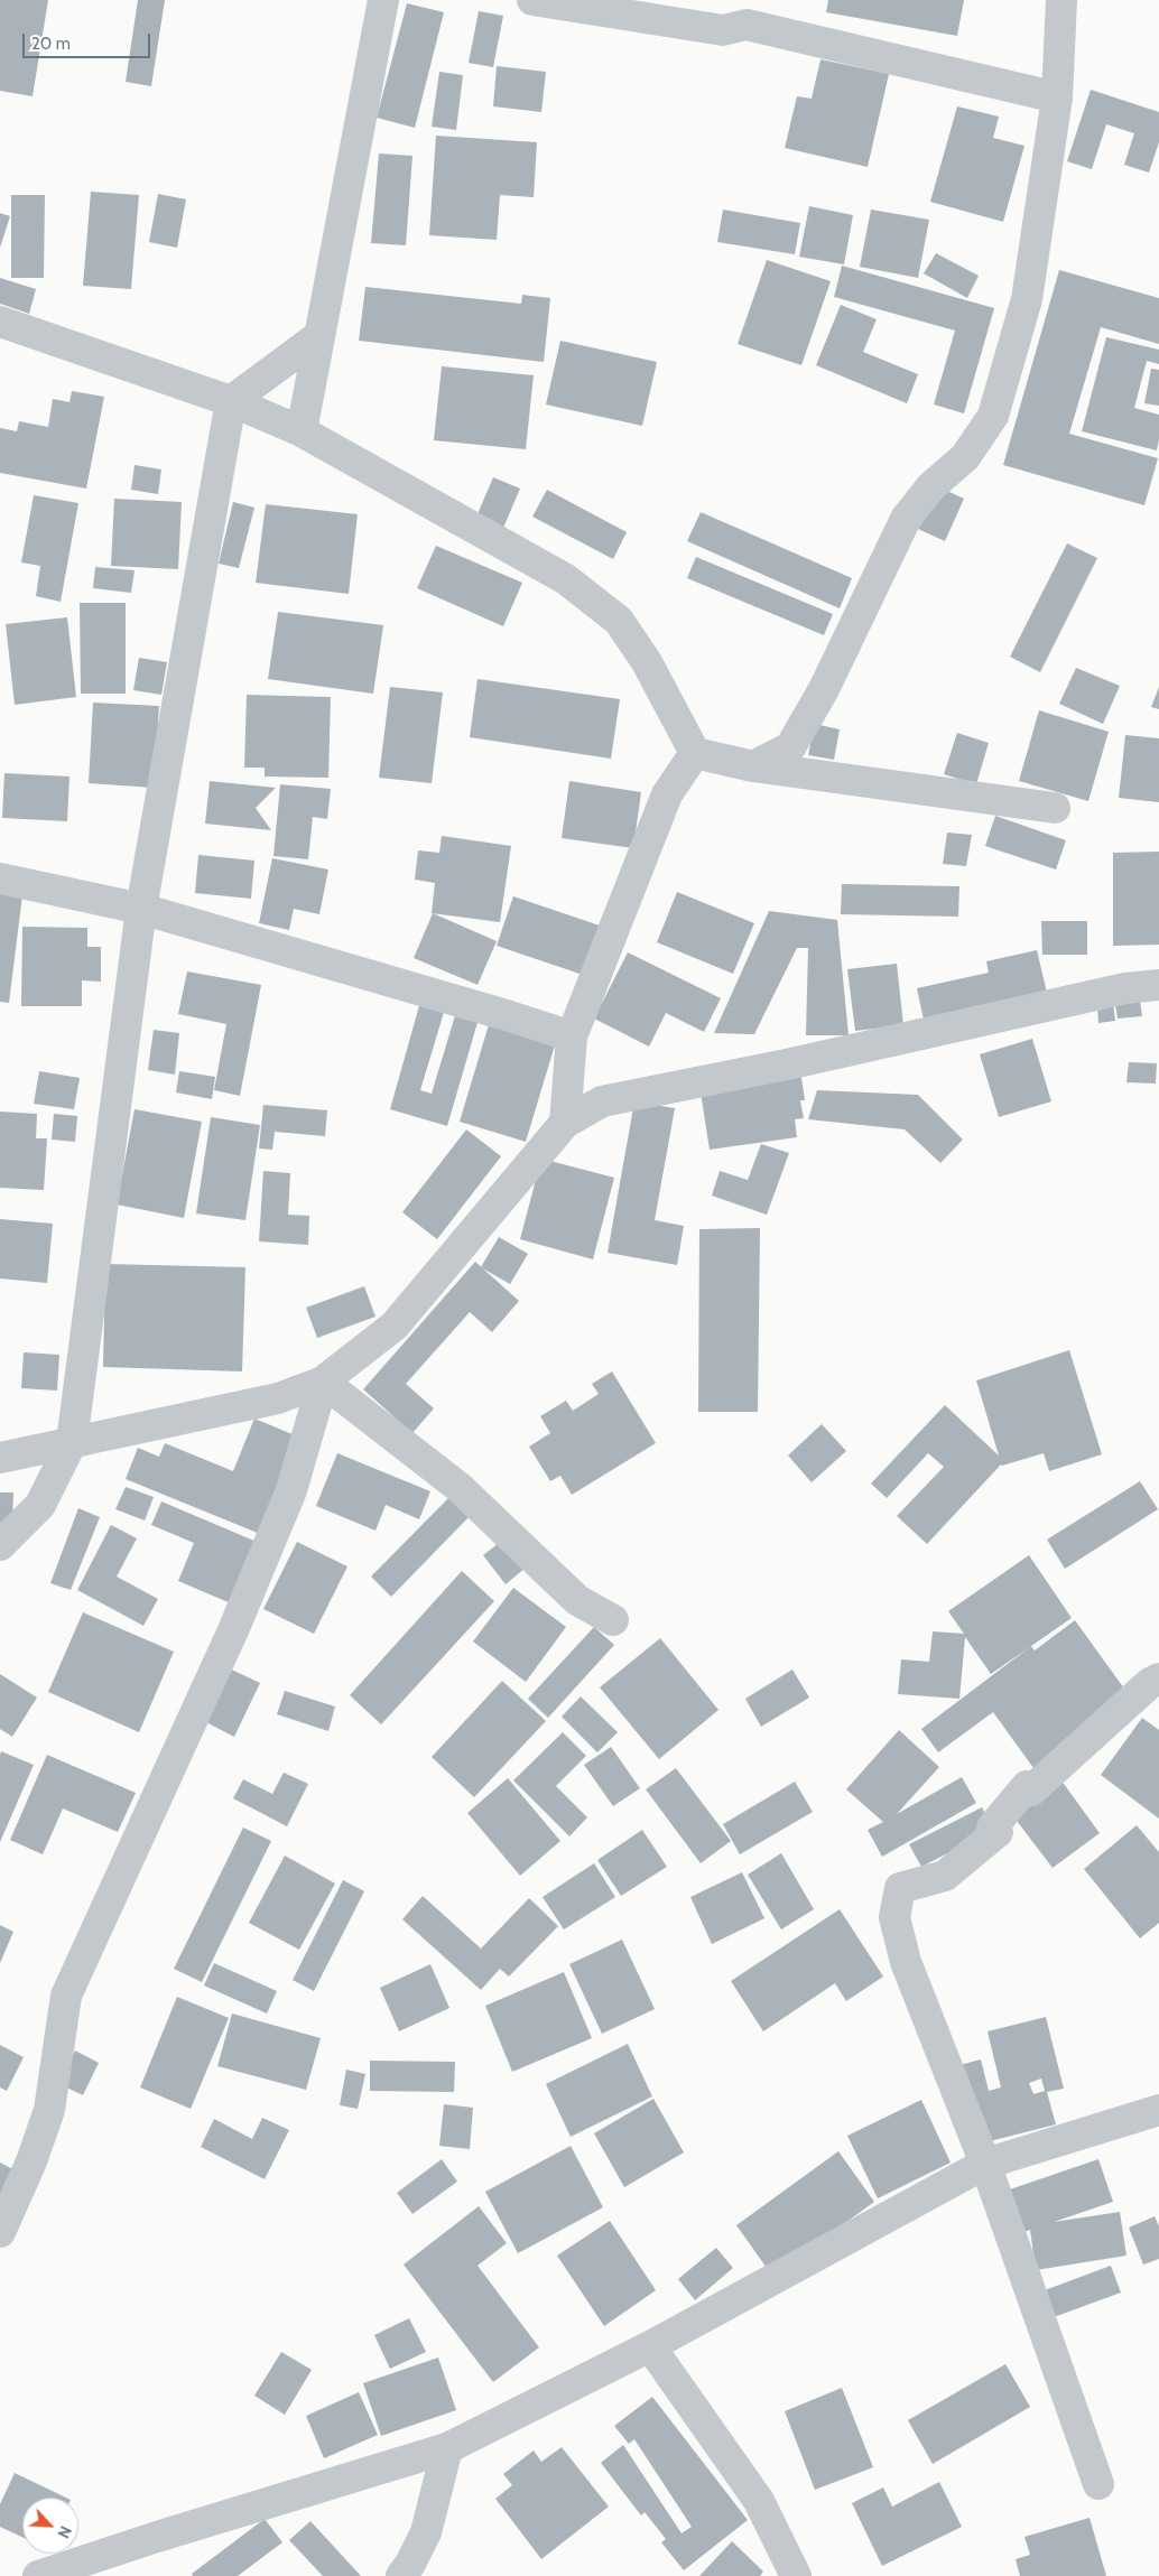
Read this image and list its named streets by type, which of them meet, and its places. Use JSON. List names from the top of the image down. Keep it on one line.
{"scale_bar":"20 m","north":"bottom right"}
